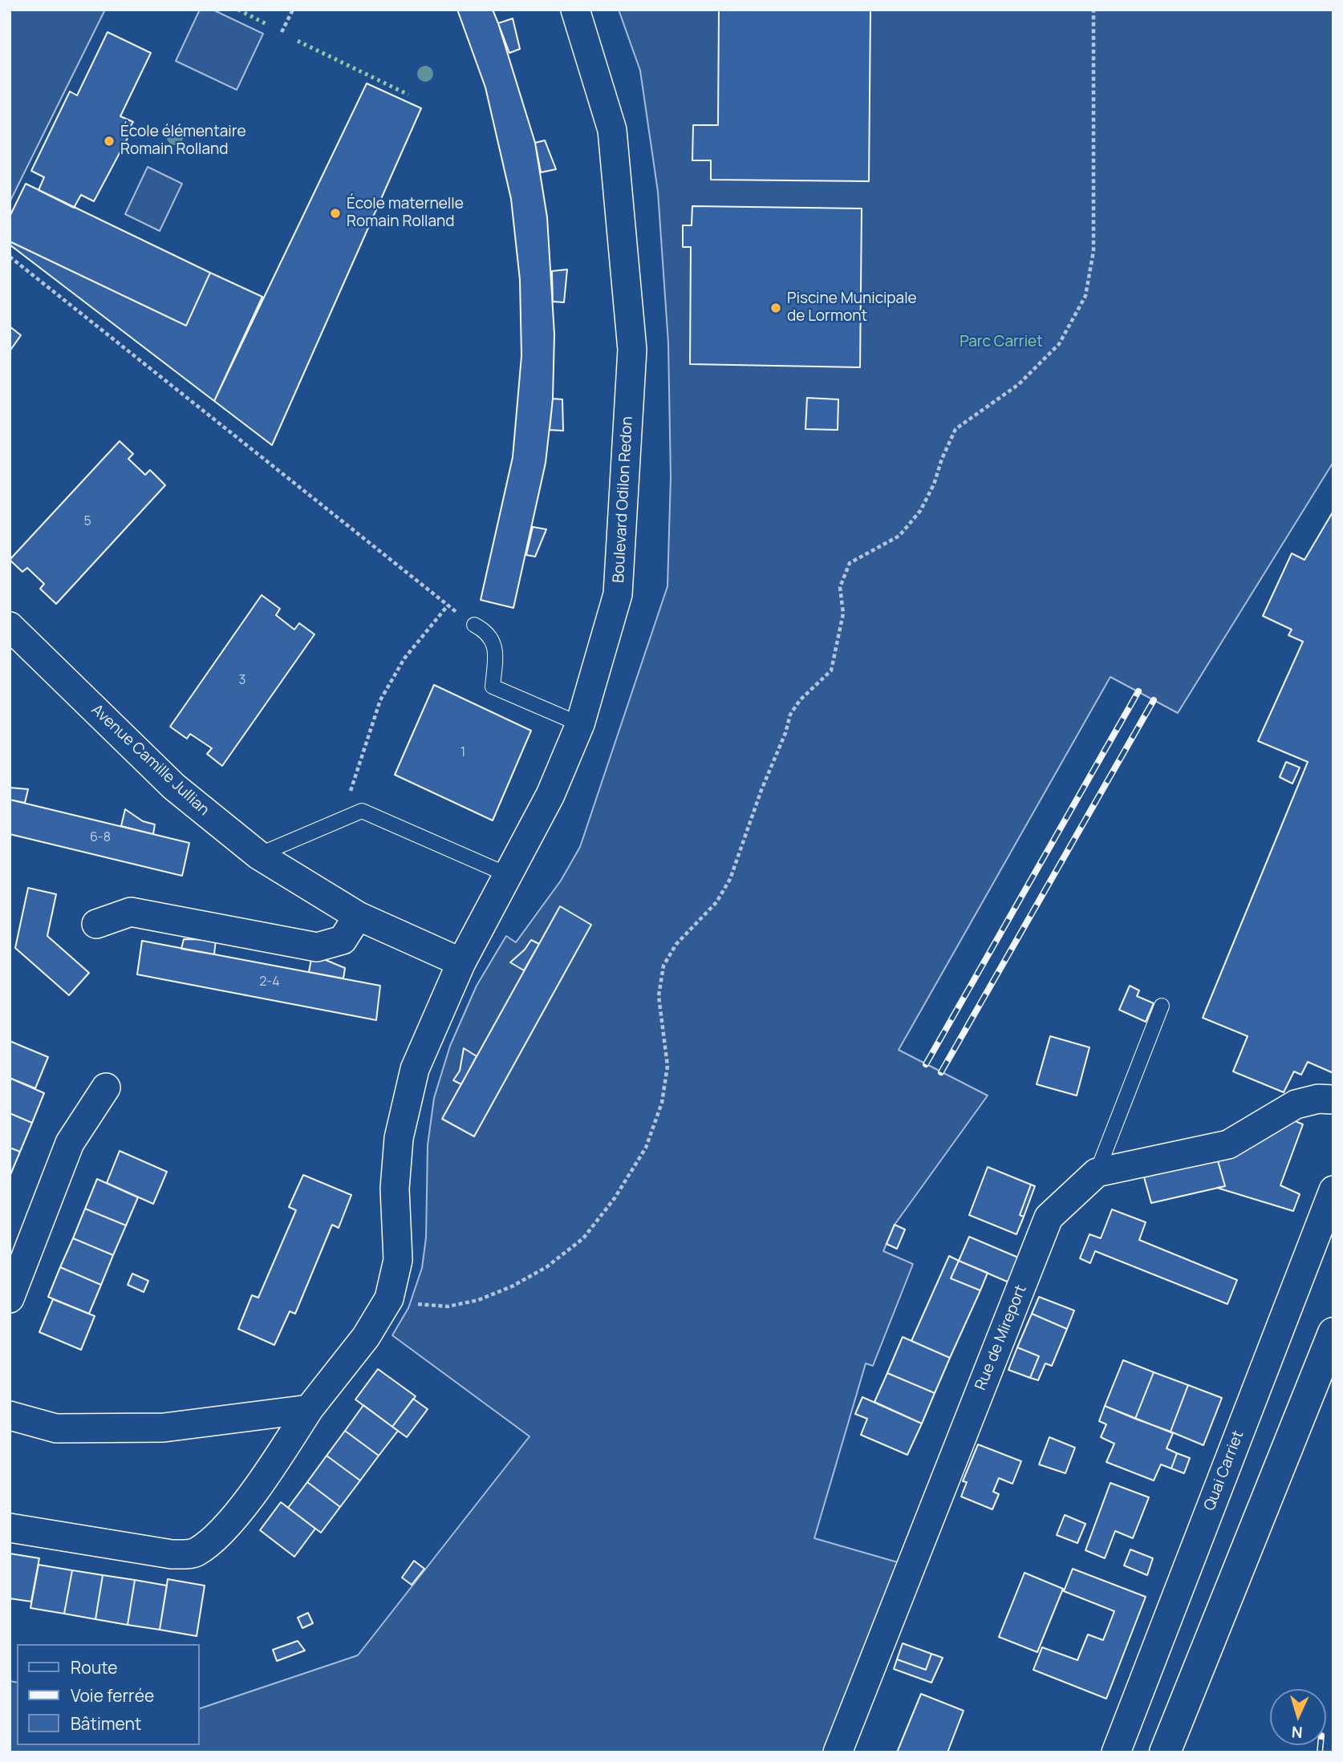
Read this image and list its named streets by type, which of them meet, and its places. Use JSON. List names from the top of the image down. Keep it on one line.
{"streets":{"street":["Boulevard Odilon Redon","Avenue Camille Jullian","Rue de Mireport","Quai Carriet"]},"crossings":[["Boulevard Odilon Redon","Avenue Camille Jullian"]],"parks":["Parc Carriet"],"places":["École élémentaire Romain Rolland","École maternelle Romain Rolland","Piscine Municipale de Lormont"],"house_numbers":["5","3","1","6-8","2-4"],"legend":["Route","Voie ferrée","Bâtiment"],"north":"bottom"}
